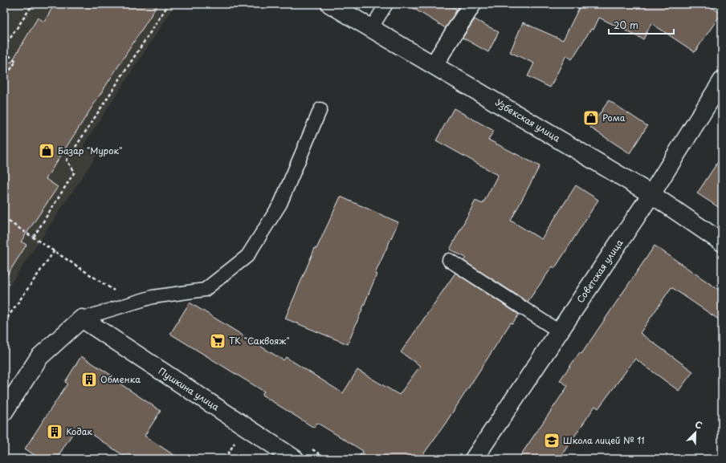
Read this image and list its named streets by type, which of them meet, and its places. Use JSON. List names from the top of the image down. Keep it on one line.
{"streets":{"street":["Узбекская улица","Советская улица","Пушкина улица"]},"crossings":[["Узбекская улица","Советская улица"]],"places":{"shop":["Рома","Базар \"Мурок\""],"supermarket":["ТК \"Саквояж\""],"building":["Обменка","Кодак"],"school or university":["Школа лицей № 11"]},"scale_bar":"20 m","north":"top right"}
